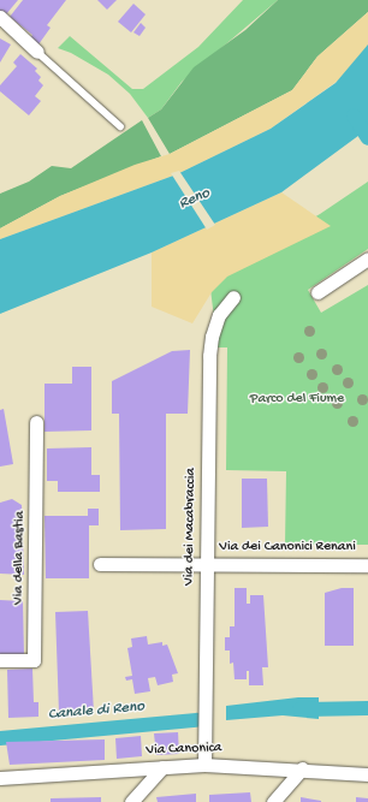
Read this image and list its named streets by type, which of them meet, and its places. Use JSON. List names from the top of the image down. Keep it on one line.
{"streets":{"street":["Via dei Macabraccia","Via dei Canonici Renani","Via della Bastia","Via Canonica"]},"crossings":[["Via dei Macabraccia","Via dei Canonici Renani"],["Via dei Macabraccia","Via Canonica"]],"water":["Reno","Canale di Reno"],"parks":["Parco del Fiume"]}
